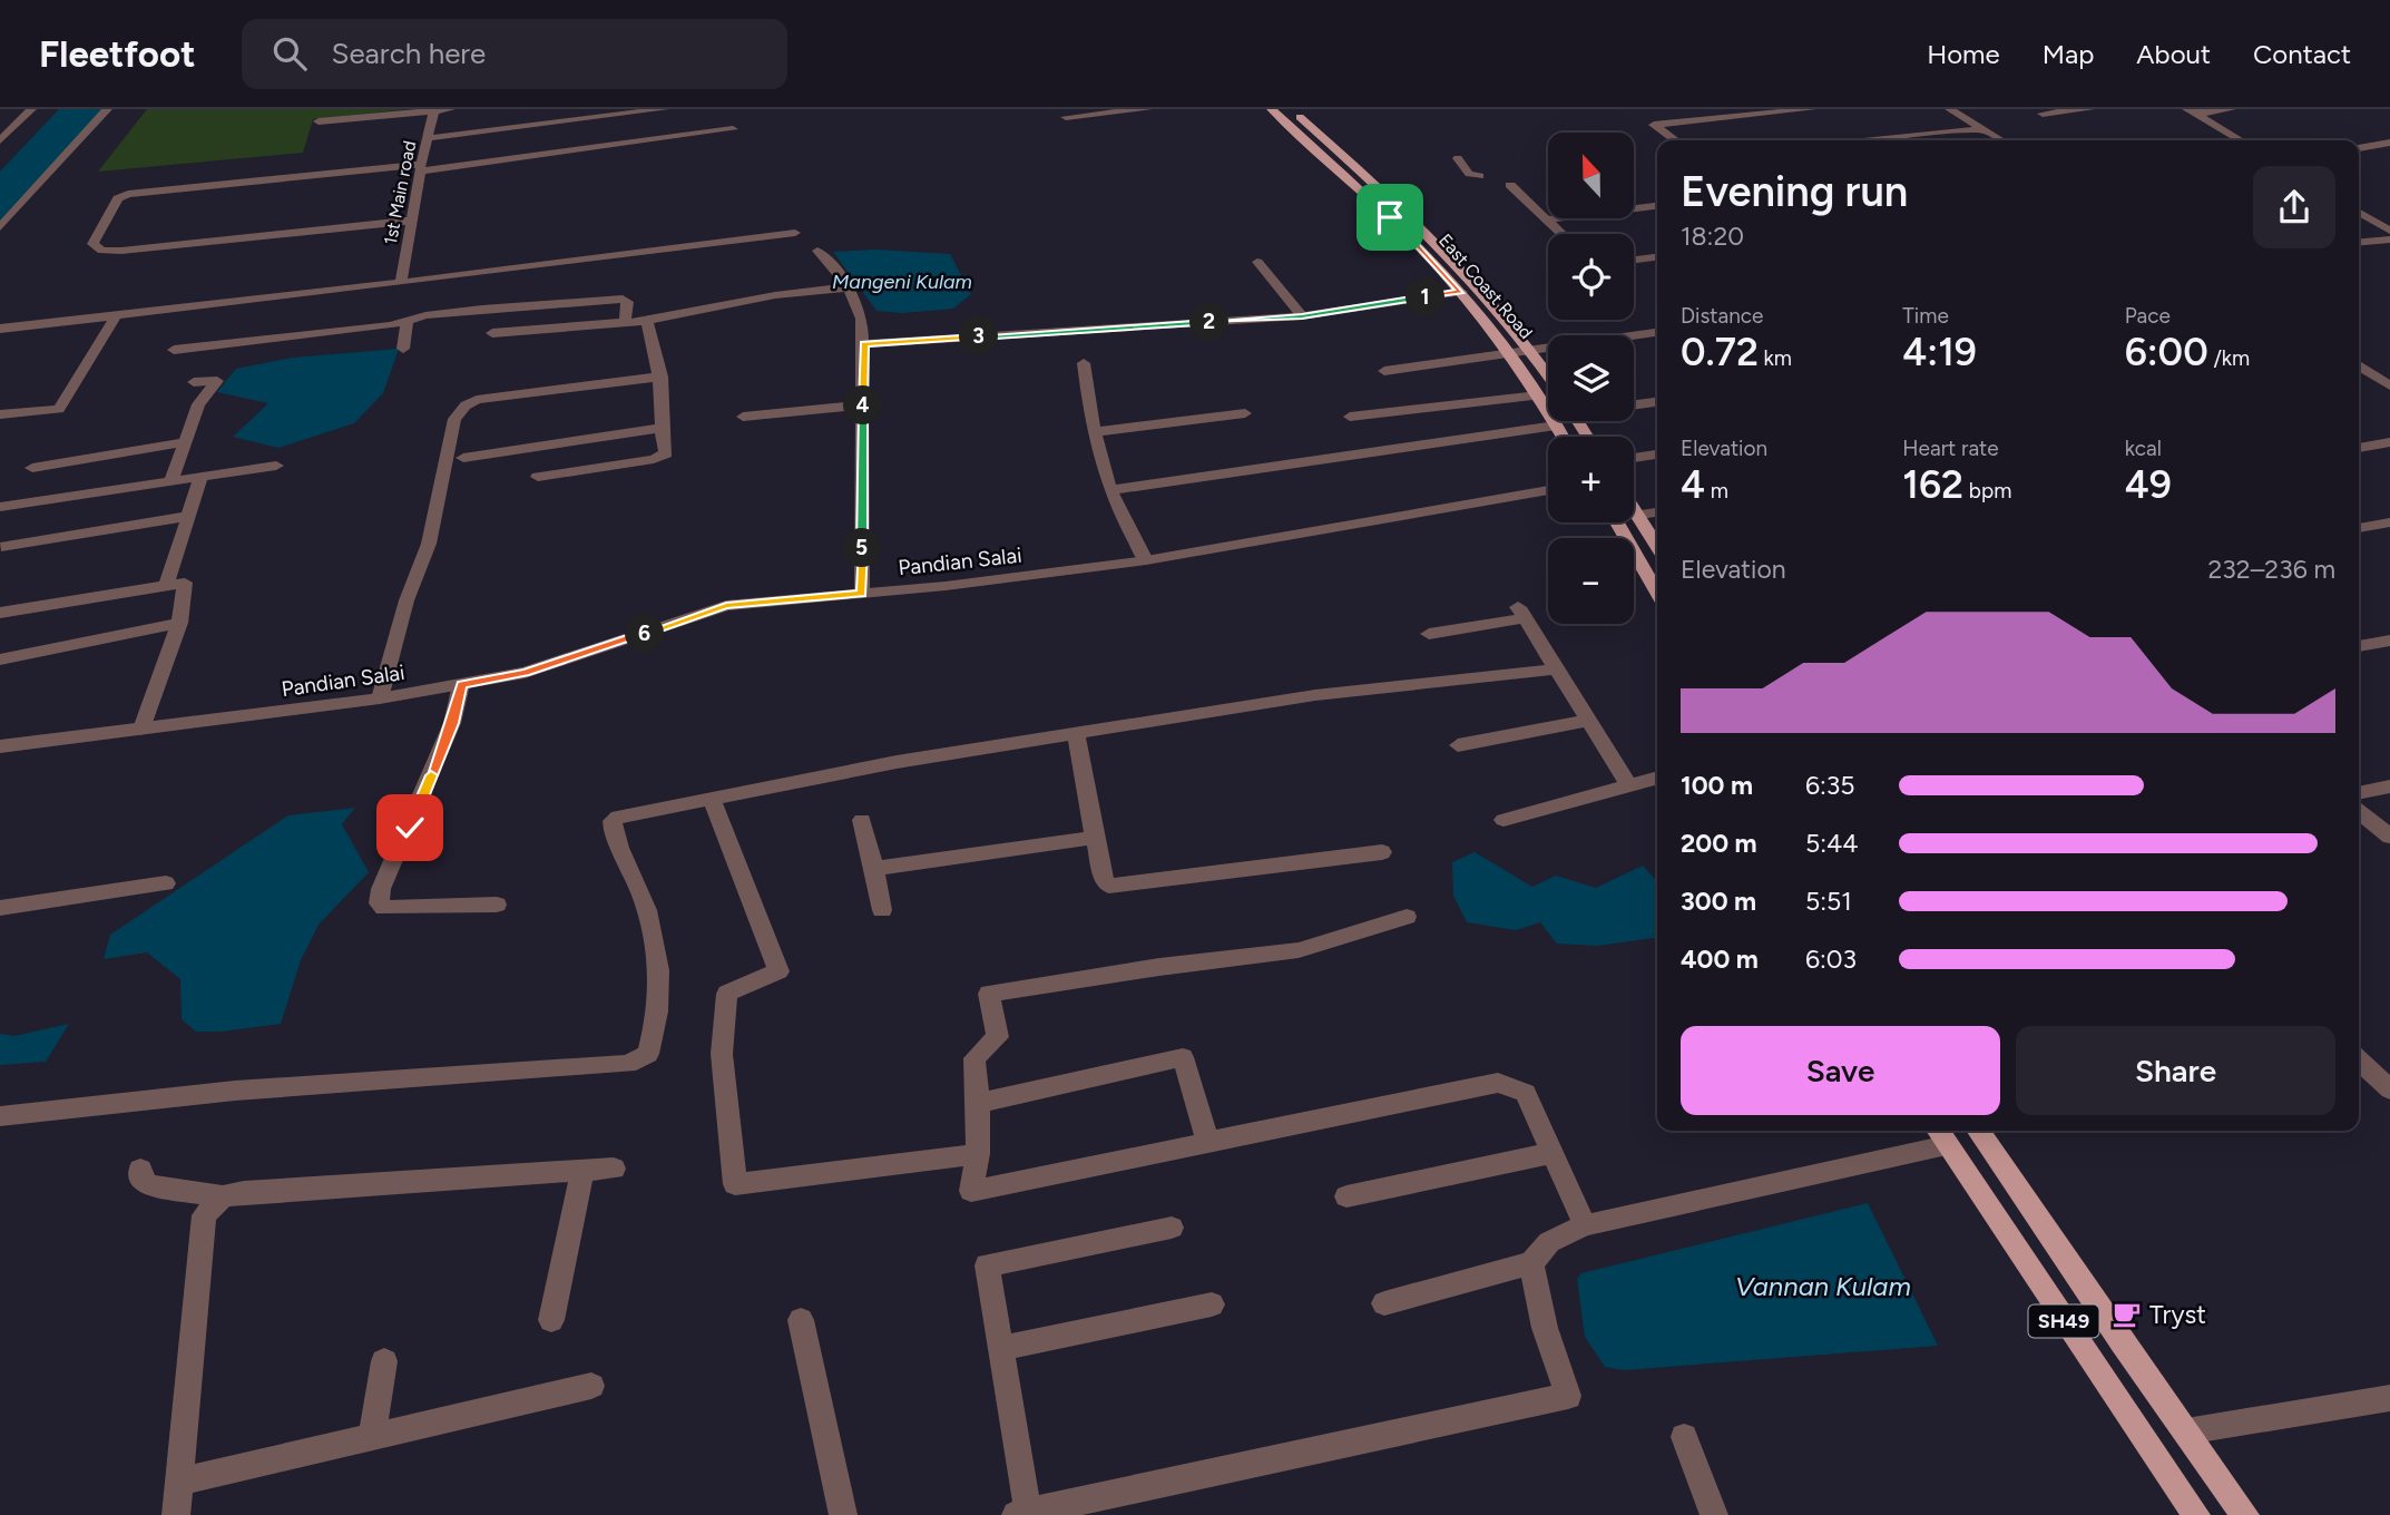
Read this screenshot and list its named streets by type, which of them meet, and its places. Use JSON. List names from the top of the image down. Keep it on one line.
{"streets":{"main road":["East Coast Road","SH49"],"street":["1st Main road","Pandian Salai"]},"water":["Mangeni Kulam","Vannan Kulam"],"places":{"cafe":["Tryst"]},"north":"top","page":{"header":"Fleetfoot","search":"Search here","nav":["Home","Map","About","Contact"],"map_buttons":["+","−"],"heading":["Evening run","18:20"],"stats":[["Distance","0.72 km"],["Time","4:19"],["Pace","6:00 /km"],["Elevation","4 m"],["Heart rate","162 bpm"],["kcal","49"]],"pins":["1","2","3","4","5","6"],"chart":["Elevation","232–236 m"],"list":[{"name":"100 m","note":"6:35"},{"name":"200 m","note":"5:44"},{"name":"300 m","note":"5:51"},{"name":"400 m","note":"6:03"}],"buttons":["Save","Share"]}}
